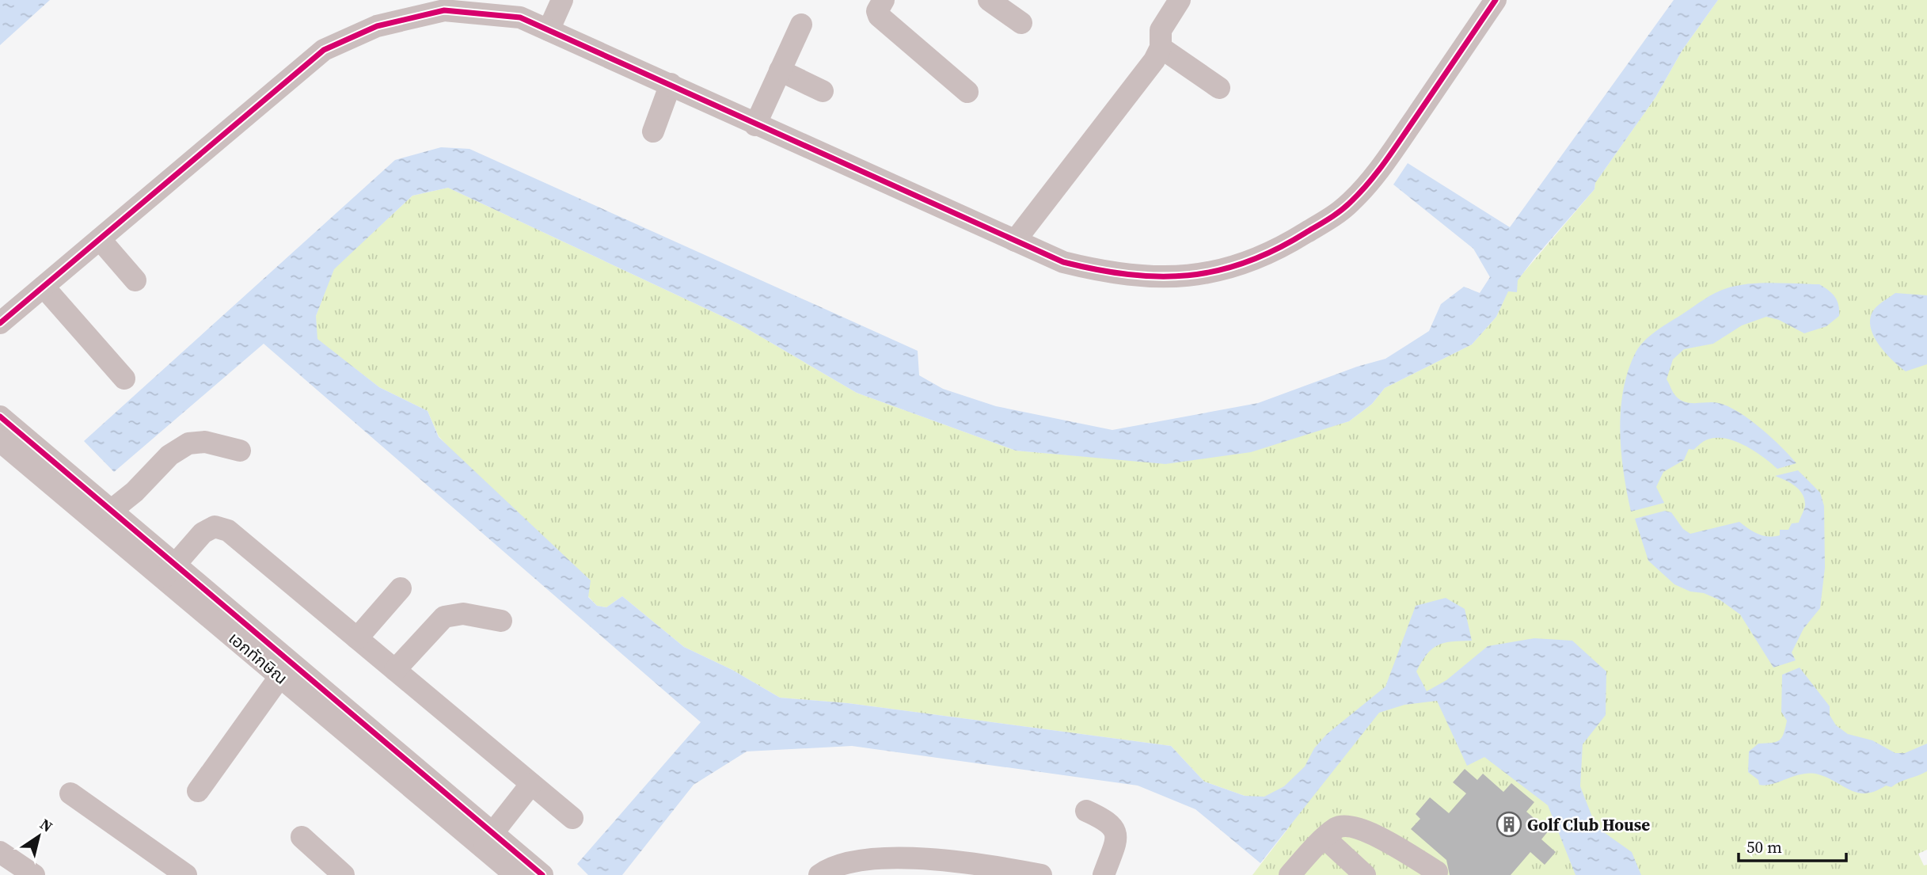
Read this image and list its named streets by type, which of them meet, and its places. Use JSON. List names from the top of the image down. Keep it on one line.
{"streets":{"street":["เอกทักษิณ"]},"places":{"building":["Golf Club House"]},"scale_bar":"50 m","north":"top right"}
